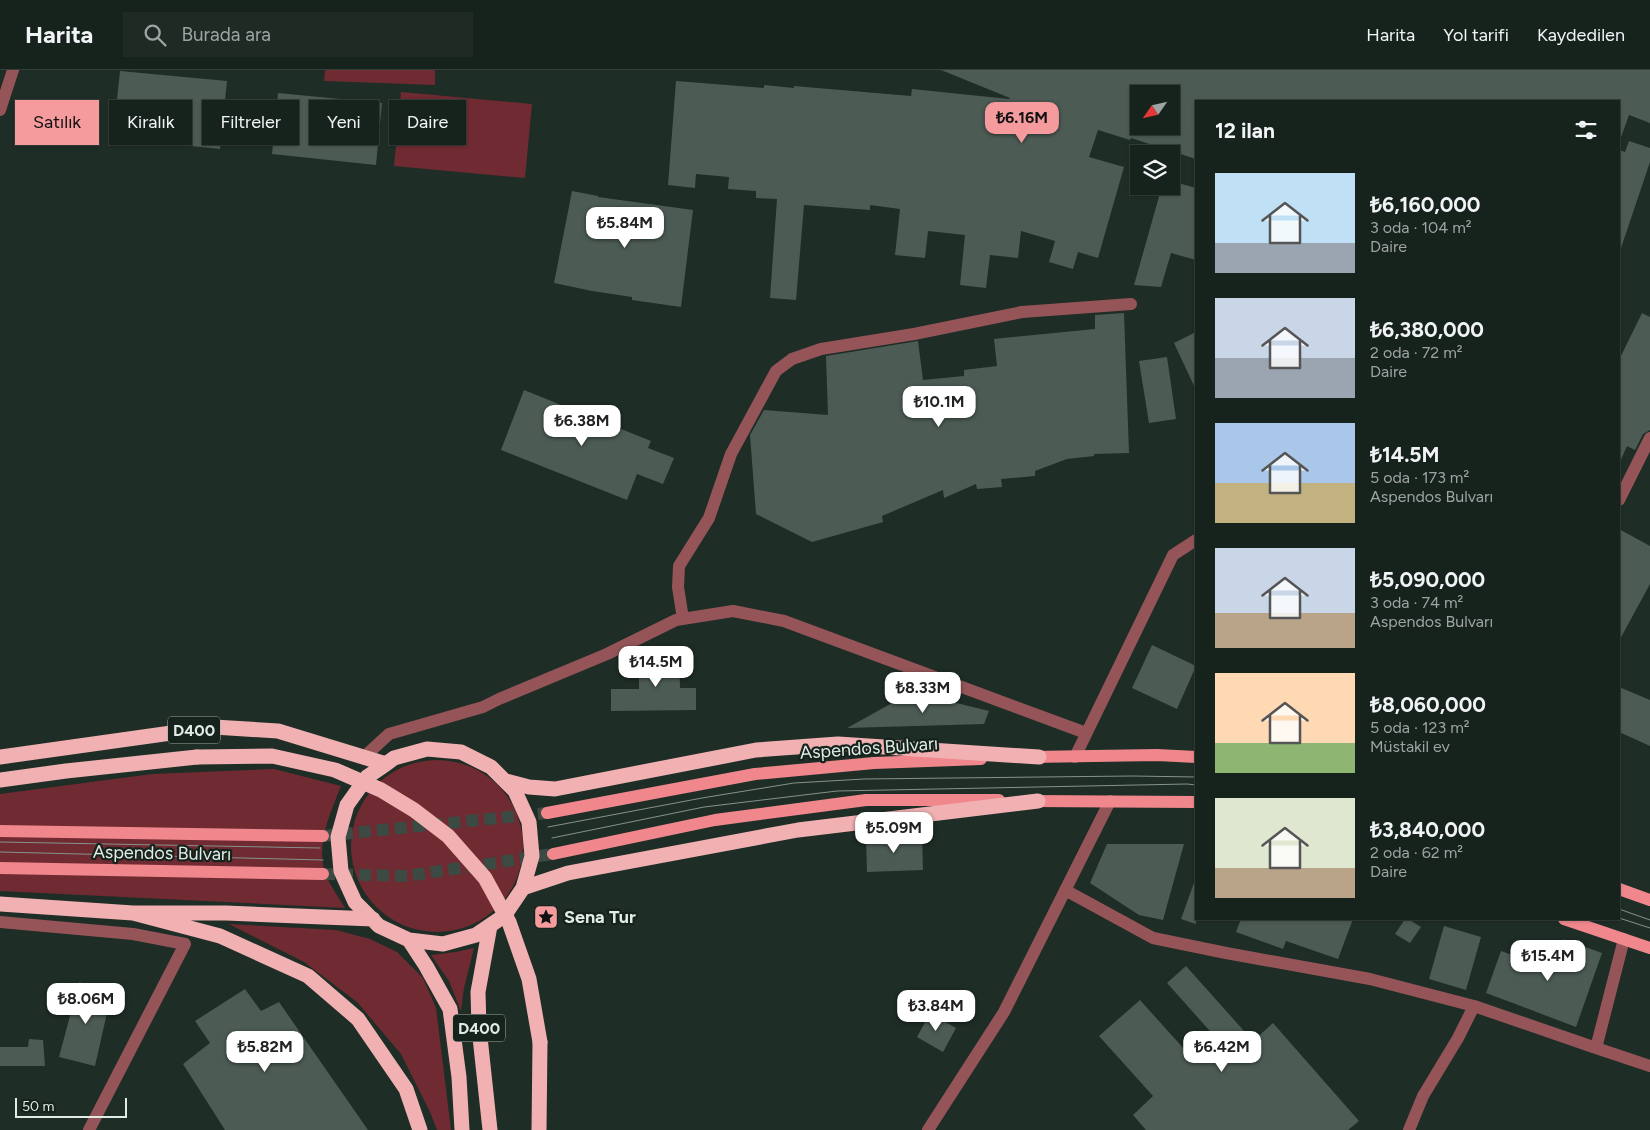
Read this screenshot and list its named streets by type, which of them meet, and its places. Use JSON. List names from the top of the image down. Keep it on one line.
{"streets":{"highway":["D400"],"main road":["Aspendos Bulvarı"]},"places":{"place":["Sena Tur"]},"scale_bar":"50 m","north":"bottom left","page":{"header":"Harita","search":"Burada ara","nav":["Harita","Yol tarifi","Kaydedilen"],"chip":["Satılık","Kiralık","Filtreler","Yeni","Daire"],"heading":"12 ilan","price":["₺6.16M","₺5.84M","₺10.1M","₺6.38M","₺14.5M","₺8.33M","₺5.09M","₺15.4M","₺8.06M","₺3.84M","₺5.82M","₺6.42M"],"list":[{"name":"₺6,160,000","note":"3 oda · 104 m² · Daire"},{"name":"₺6,380,000","note":"2 oda · 72 m² · Daire"},{"name":"₺14.5M","note":"5 oda · 173 m² · Aspendos Bulvarı"},{"name":"₺5,090,000","note":"3 oda · 74 m² · Aspendos Bulvarı"},{"name":"₺8,060,000","note":"5 oda · 123 m² · Müstakil ev"},{"name":"₺3,840,000","note":"2 oda · 62 m² · Daire"}],"scale":"50 m"}}
